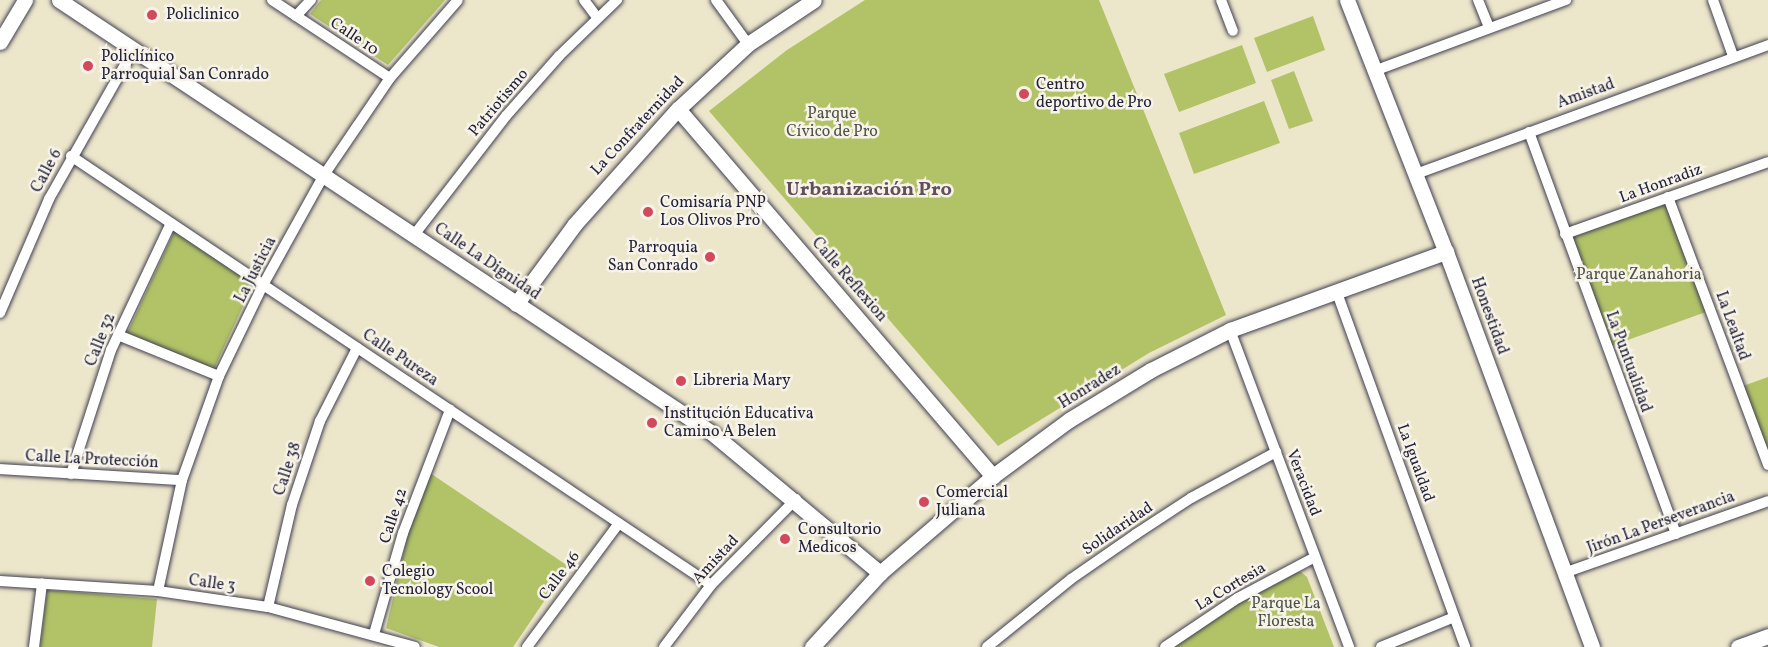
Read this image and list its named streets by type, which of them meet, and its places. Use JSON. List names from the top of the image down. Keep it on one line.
{"streets":{"street":["Calle 10","Amistad","Patriotismo","La Confraternidad","Calle 6","La Honradiz","Calle La Dignidad","La Justicia","Calle Reflexion","Honestidad","La Lealtad","Calle 32","Calle Pureza","La Puntualidad","Honradez","Calle La Protección","La Igualdad","Calle 38","Veracidad","Calle 42","Jirón La Perseverancia","Solidaridad","Calle 46","Calle 3","La Cortesia"]},"crossings":[["Calle 10","La Justicia"],["Amistad","Calle La Dignidad"],["Amistad","Honestidad"],["Amistad","Calle Pureza"],["Amistad","La Puntualidad"],["Patriotismo","Calle La Dignidad"],["La Confraternidad","Calle La Dignidad"],["La Confraternidad","Calle Reflexion"],["Calle 6","Calle La Dignidad"],["Calle 6","Calle Pureza"],["La Honradiz","La Lealtad"],["La Honradiz","La Puntualidad"],["Calle La Dignidad","La Justicia"],["Calle La Dignidad","Honradez"],["La Justicia","Calle Pureza"],["La Justicia","Calle La Protección"],["La Justicia","Calle 3"],["Calle Reflexion","Honradez"],["Honestidad","Honradez"],["Honestidad","Jirón La Perseverancia"],["Calle 32","Calle Pureza"],["Calle 32","Calle La Protección"],["Calle Pureza","Calle 38"],["Calle Pureza","Calle 42"],["Calle Pureza","Calle 46"],["La Puntualidad","Jirón La Perseverancia"],["Honradez","La Igualdad"],["Honradez","Veracidad"],["Calle 38","Calle 3"],["Veracidad","Solidaridad"],["Veracidad","La Cortesia"],["Calle 42","Calle 3"]],"districts":["Urbanización Pro"],"parks":["Parque Cívico de Pro","Parque Zanahoria","Parque La Floresta"],"places":["Policlinico","Policlínico Parroquial San Conrado","Centro deportivo de Pro","Comisaría PNP Los Olivos Pro","Parroquia San Conrado","Libreria Mary","Institución Educativa Camino A Belen","Comercial Juliana","Consultorio Medicos","Colegio Tecnology Scool"]}
